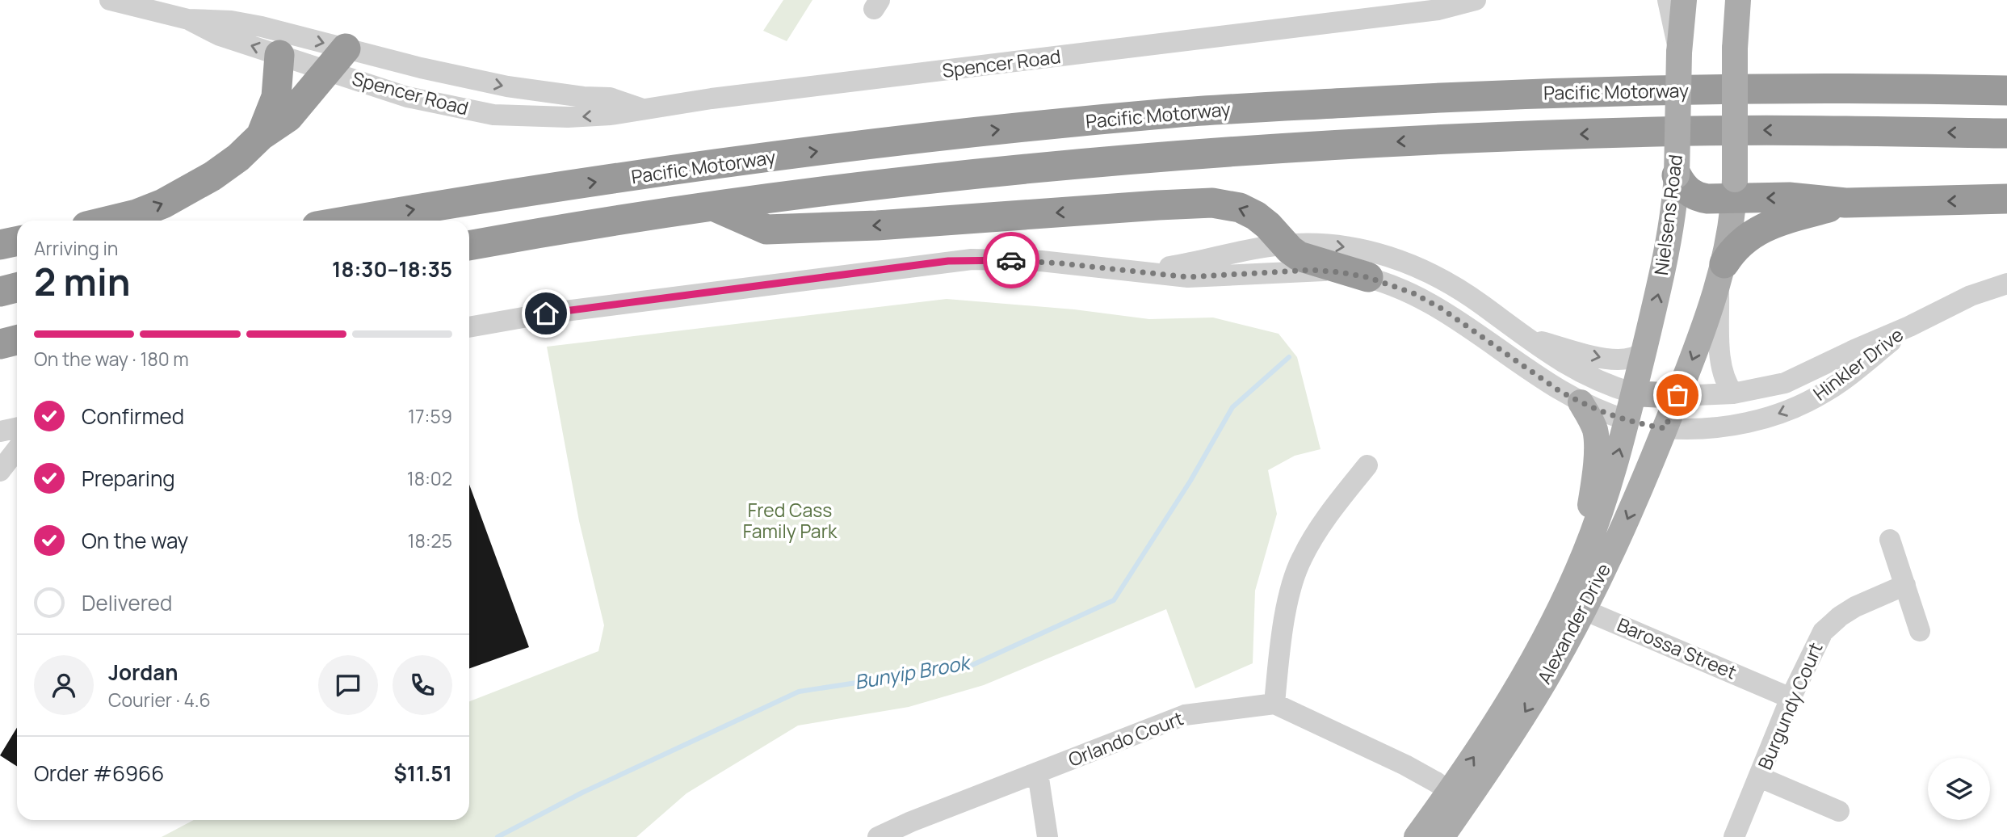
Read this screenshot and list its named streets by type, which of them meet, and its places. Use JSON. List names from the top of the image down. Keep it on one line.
{"streets":{"highway":["Pacific Motorway"],"main road":["Nielsens Road","Hinkler Drive","Alexander Drive"],"street":["Spencer Road","Barossa Street","Burgundy Court","Orlando Court"]},"crossings":[["Nielsens Road","Hinkler Drive"],["Nielsens Road","Alexander Drive"],["Hinkler Drive","Alexander Drive"],["Alexander Drive","Barossa Street"],["Barossa Street","Burgundy Court"]],"water":["Bunyip Brook"],"parks":["Fred Cass Family Park"],"page":{"heading":["2 min","Arriving in","18:30–18:35"],"panel":["Jordan","Courier · 4.6","Order #6966","$11.51"],"bar":"On the way · 180 m","list":[["Confirmed","17:59"],["Preparing","18:02"],["On the way","18:25"],"Delivered"]}}
